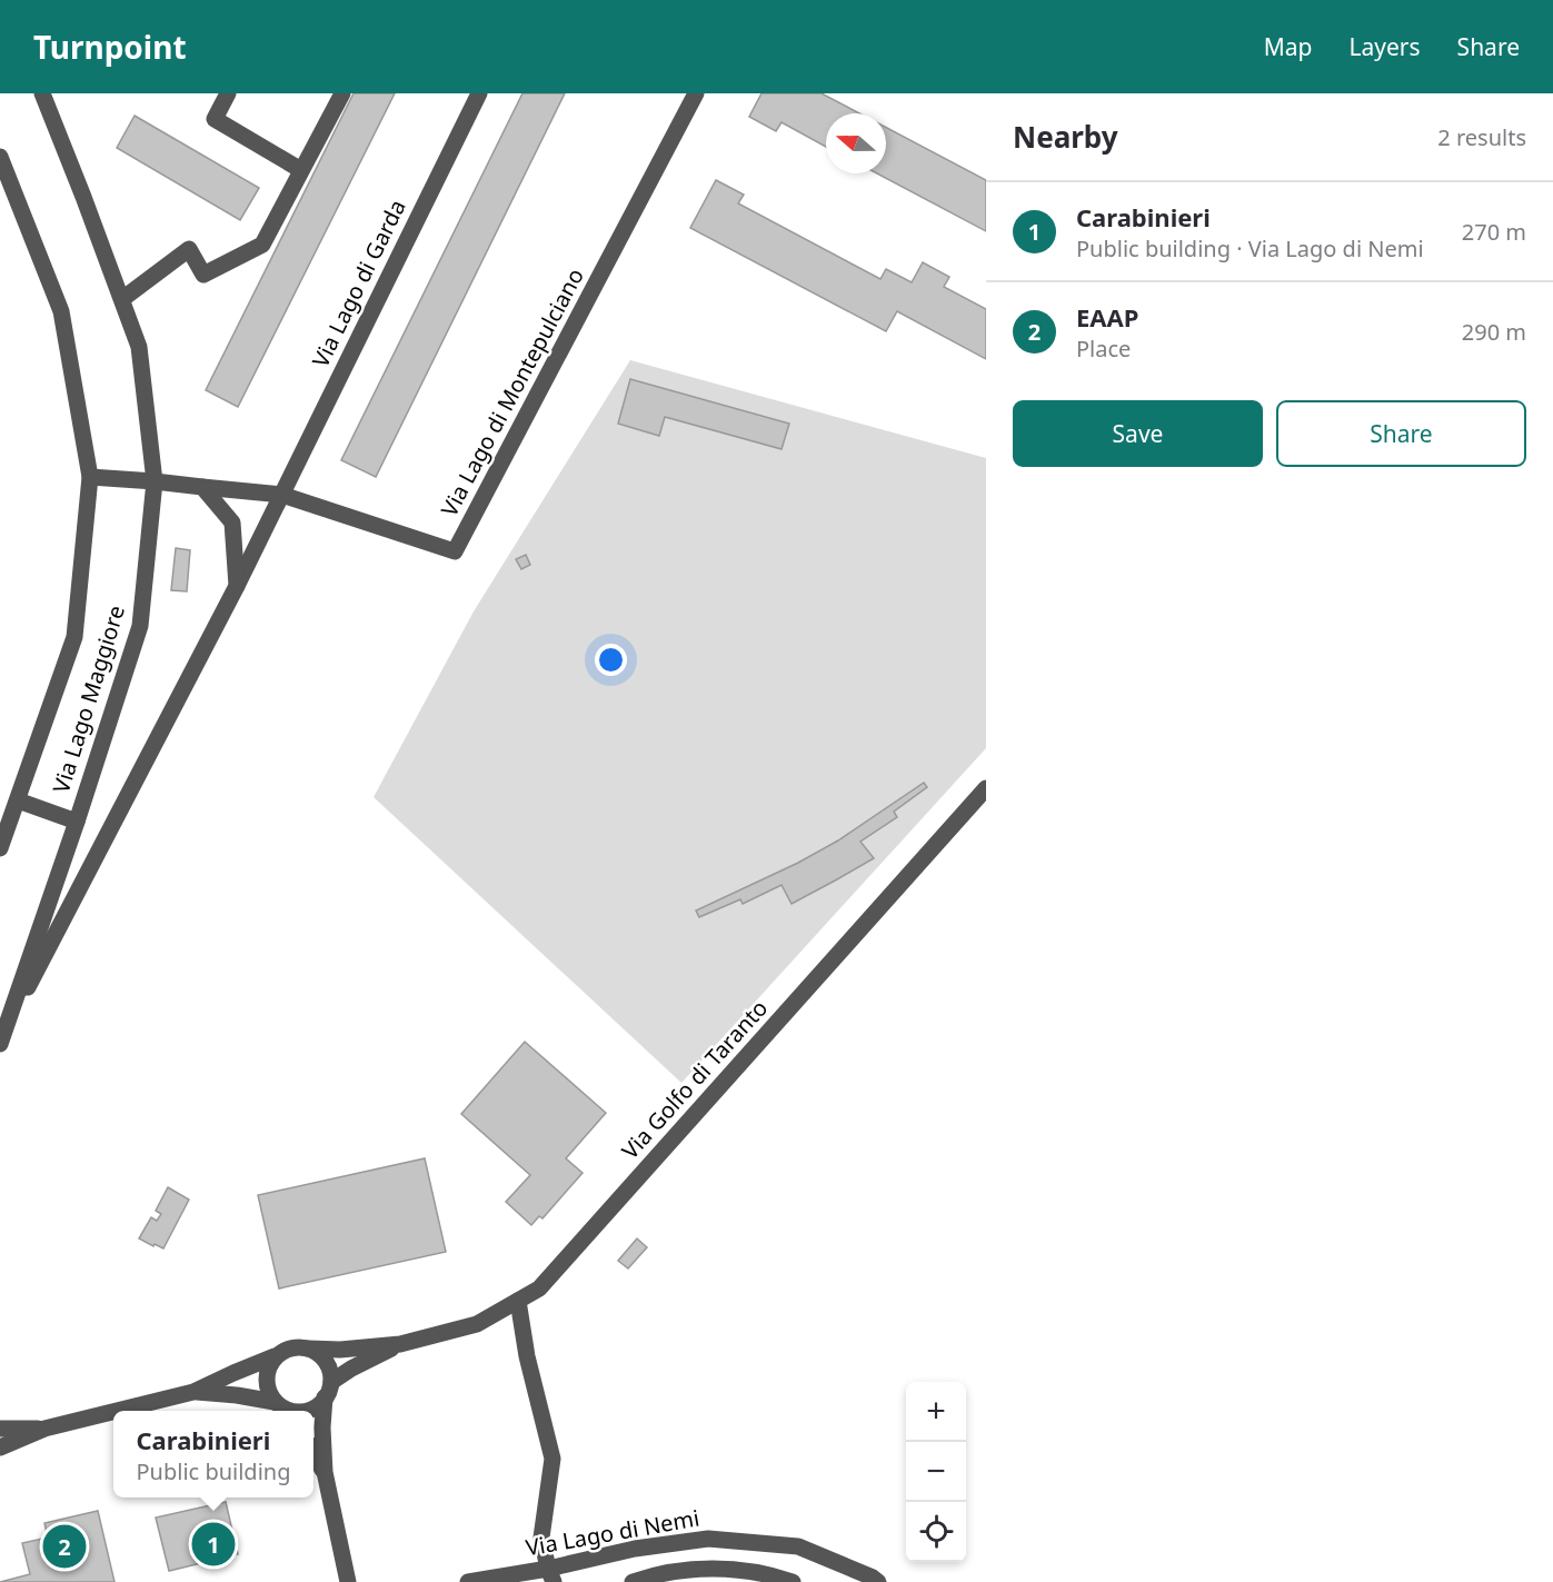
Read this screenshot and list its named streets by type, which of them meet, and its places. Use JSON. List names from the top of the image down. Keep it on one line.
{"streets":{"street":["Via Lago di Garda","Via Lago di Montepulciano","Via Lago Maggiore","Via Golfo di Taranto","Via Lago di Nemi"]},"crossings":[["Via Lago di Garda","Via Lago di Montepulciano"],["Via Lago di Garda","Via Lago Maggiore"]],"north":"left","page":{"header":"Turnpoint","nav":["Map","Layers","Share"],"heading":["Nearby","2 results"],"list":[{"mark":"1","name":"Carabinieri","note":"Public building · Via Lago di Nemi","value":"270 m"},{"mark":"2","name":"EAAP","note":"Place","value":"290 m"}],"buttons":["Save","Share"],"map_buttons":["+","−"],"popup":["Carabinieri","Public building"],"pins":["1","2"]}}
